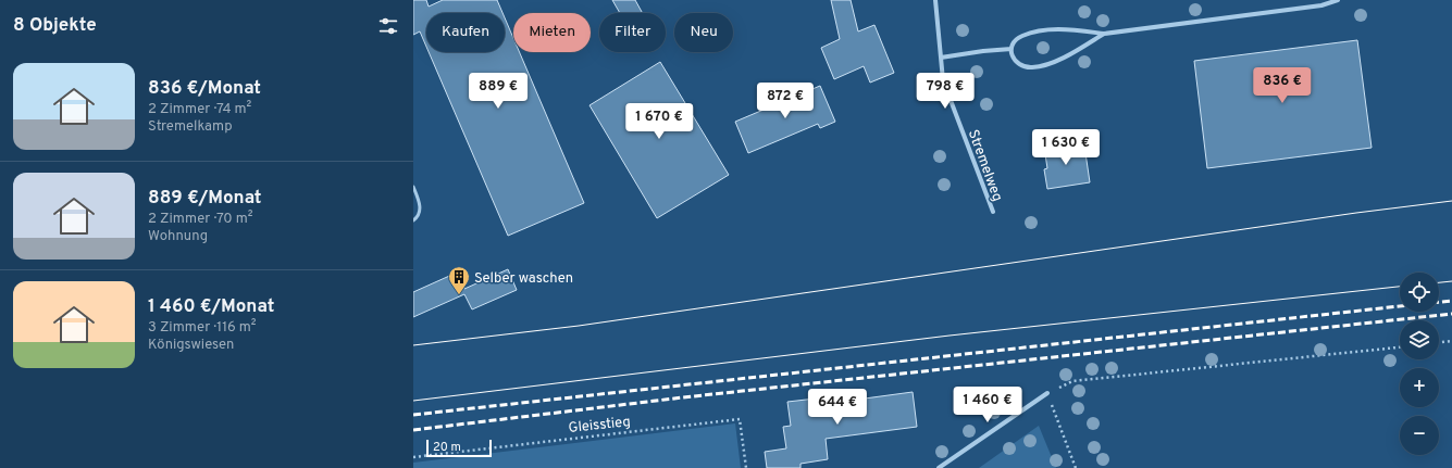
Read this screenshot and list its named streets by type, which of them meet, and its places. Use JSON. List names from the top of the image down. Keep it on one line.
{"streets":{"street":["Stremelweg"],"path":["Gleisstieg"]},"places":{"building":["Selber waschen"]},"scale_bar":"20 m","page":{"heading":"8 Objekte","chip":["Kaufen","Mieten","Filter","Neu"],"list":[{"name":"836 €/Monat","note":"2 Zimmer · 74 m² · Stremelkamp"},{"name":"889 €/Monat","note":"2 Zimmer · 70 m² · Wohnung"},{"name":"1 460 €/Monat","note":"3 Zimmer · 116 m² · Königswiesen"}],"price":["836 €","889 €","798 €","872 €","1 670 €","1 630 €","1 460 €","644 €"],"map_buttons":["+","−"],"scale":"20 m"}}
